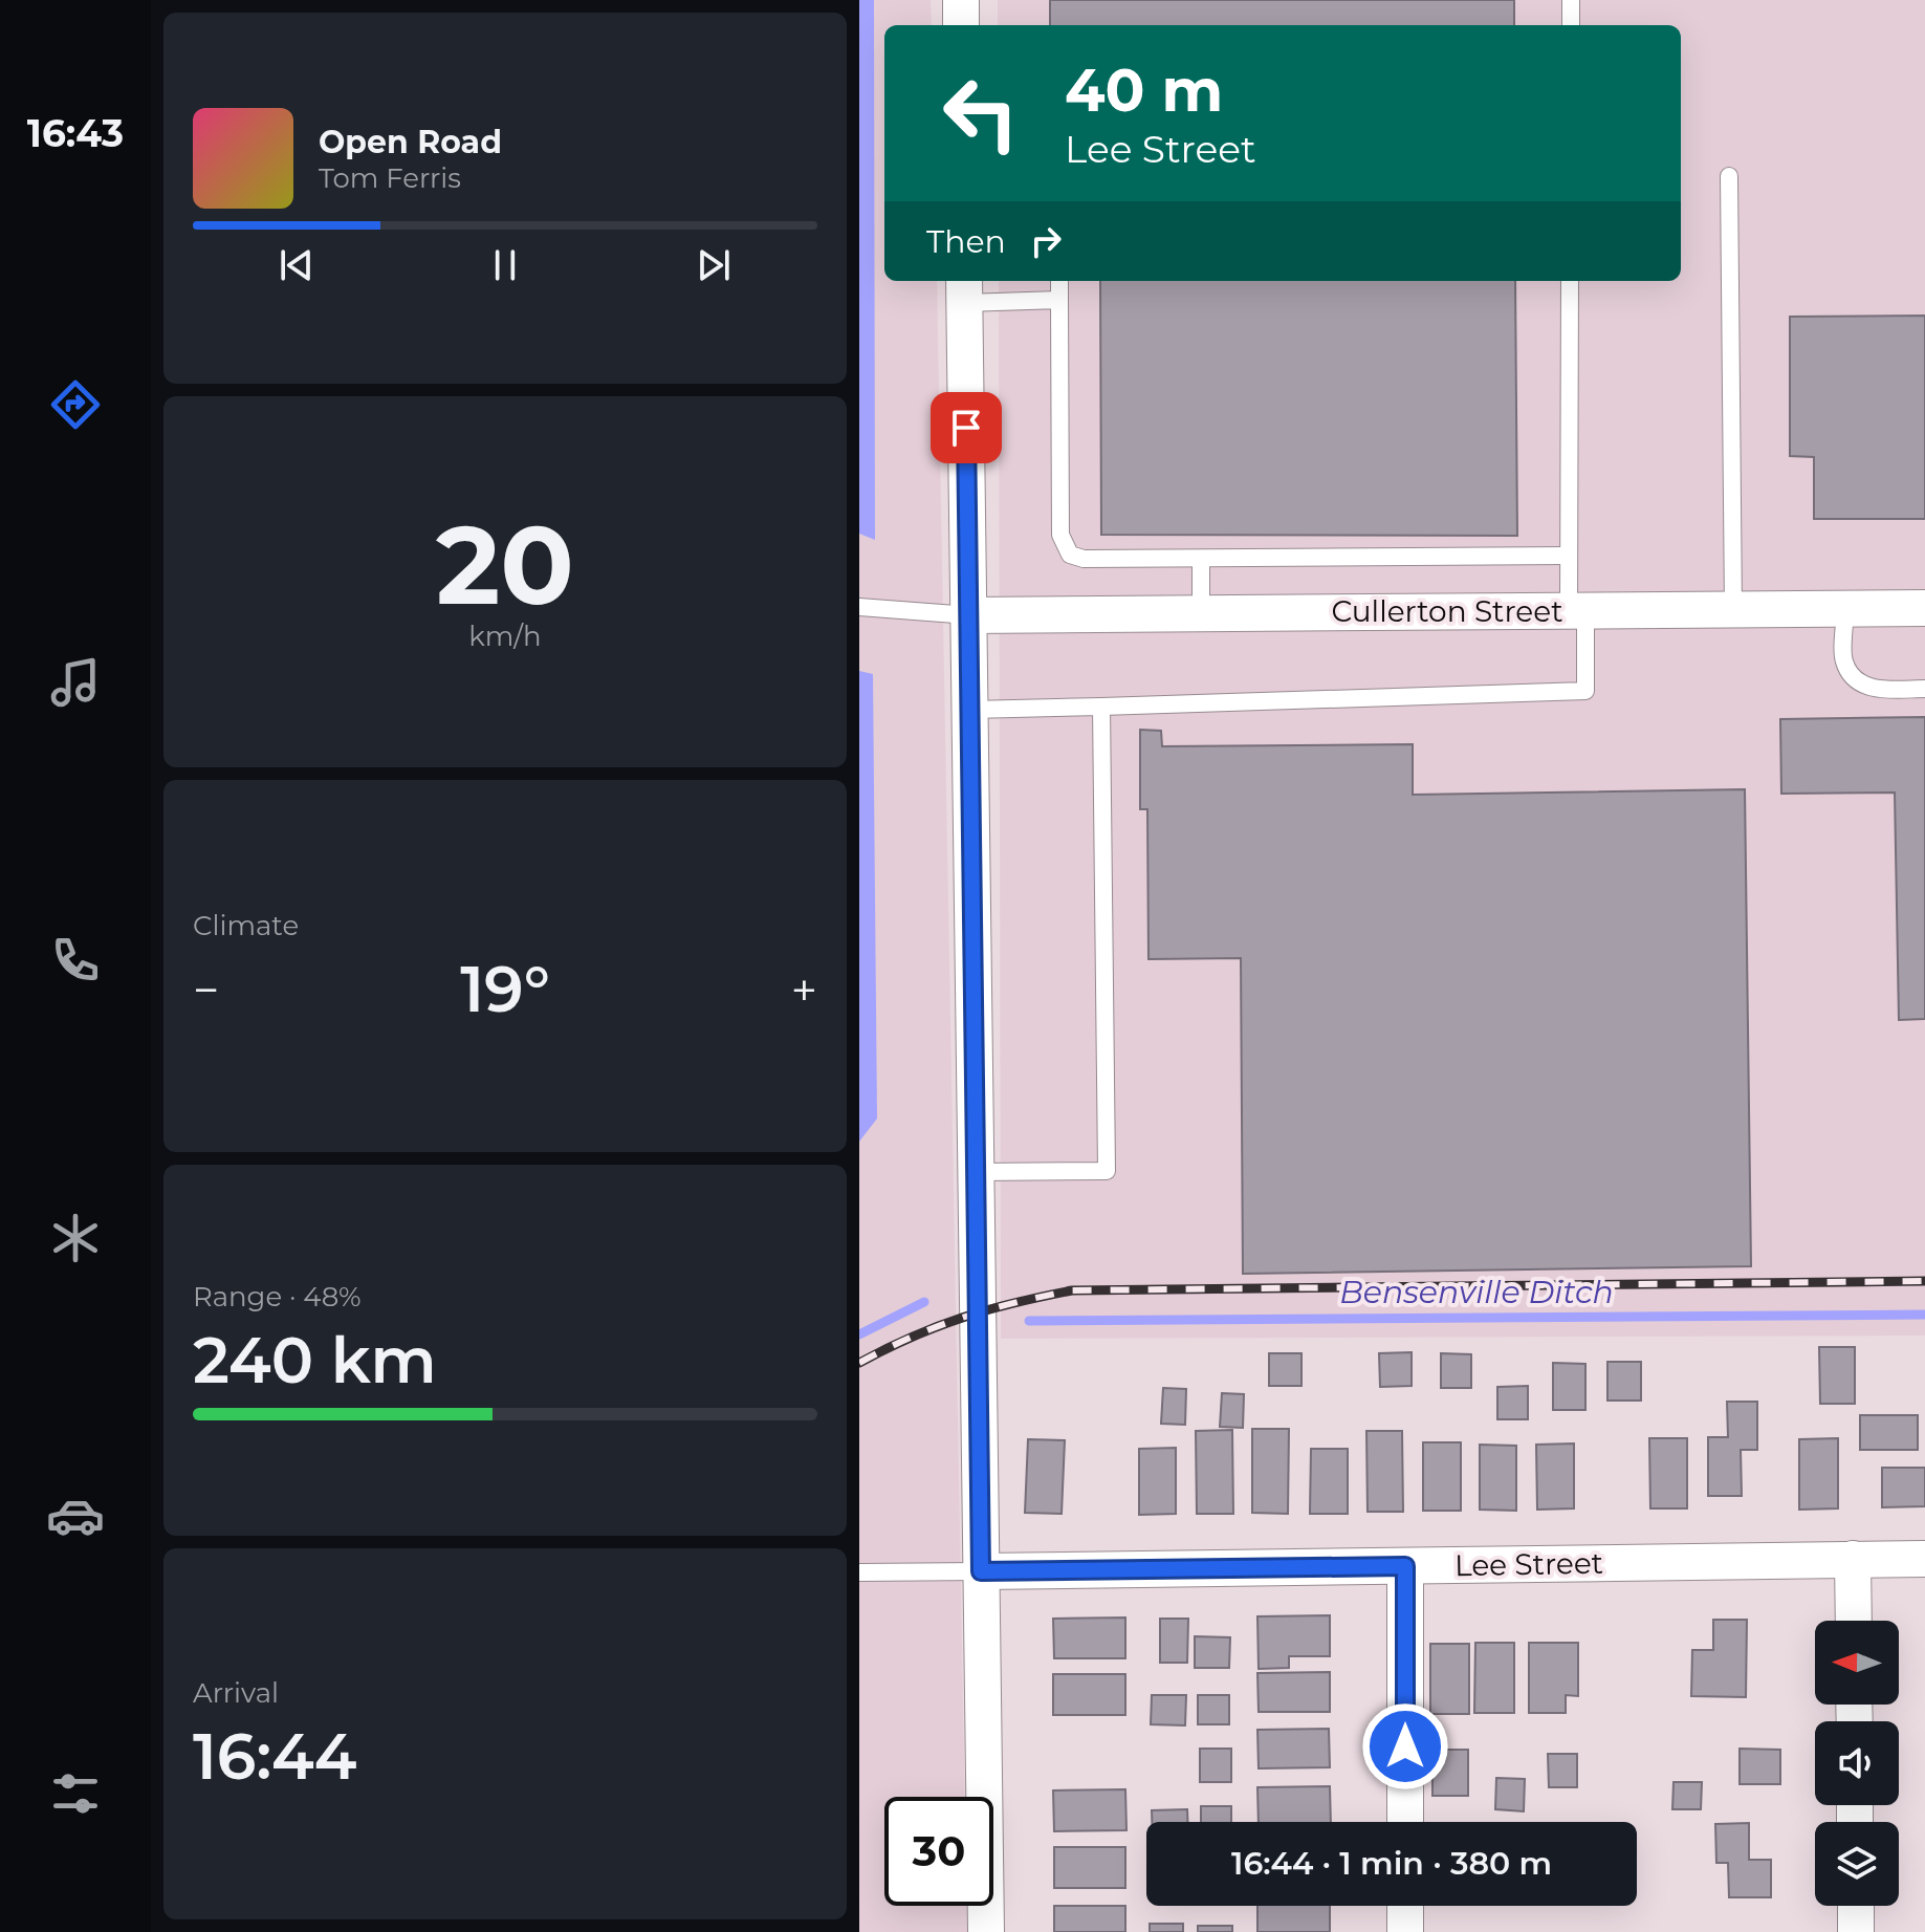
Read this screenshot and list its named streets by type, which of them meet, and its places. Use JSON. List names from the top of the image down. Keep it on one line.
{"streets":{"street":["Cullerton Street","Lee Street"]},"water":["Bensenville Ditch"],"north":"left","page":{"tabs":"16:43","turn":["40 m","Lee Street"],"song":["Open Road","Tom Ferris"],"then":"Then","tile":[["20","km/h"],"Climate",["Range · 48%","240 km"],["Arrival","16:44"]],"heat":["−","19°","+"],"limit":"30","trip":"16:44 · 1 min · 380 m"}}
